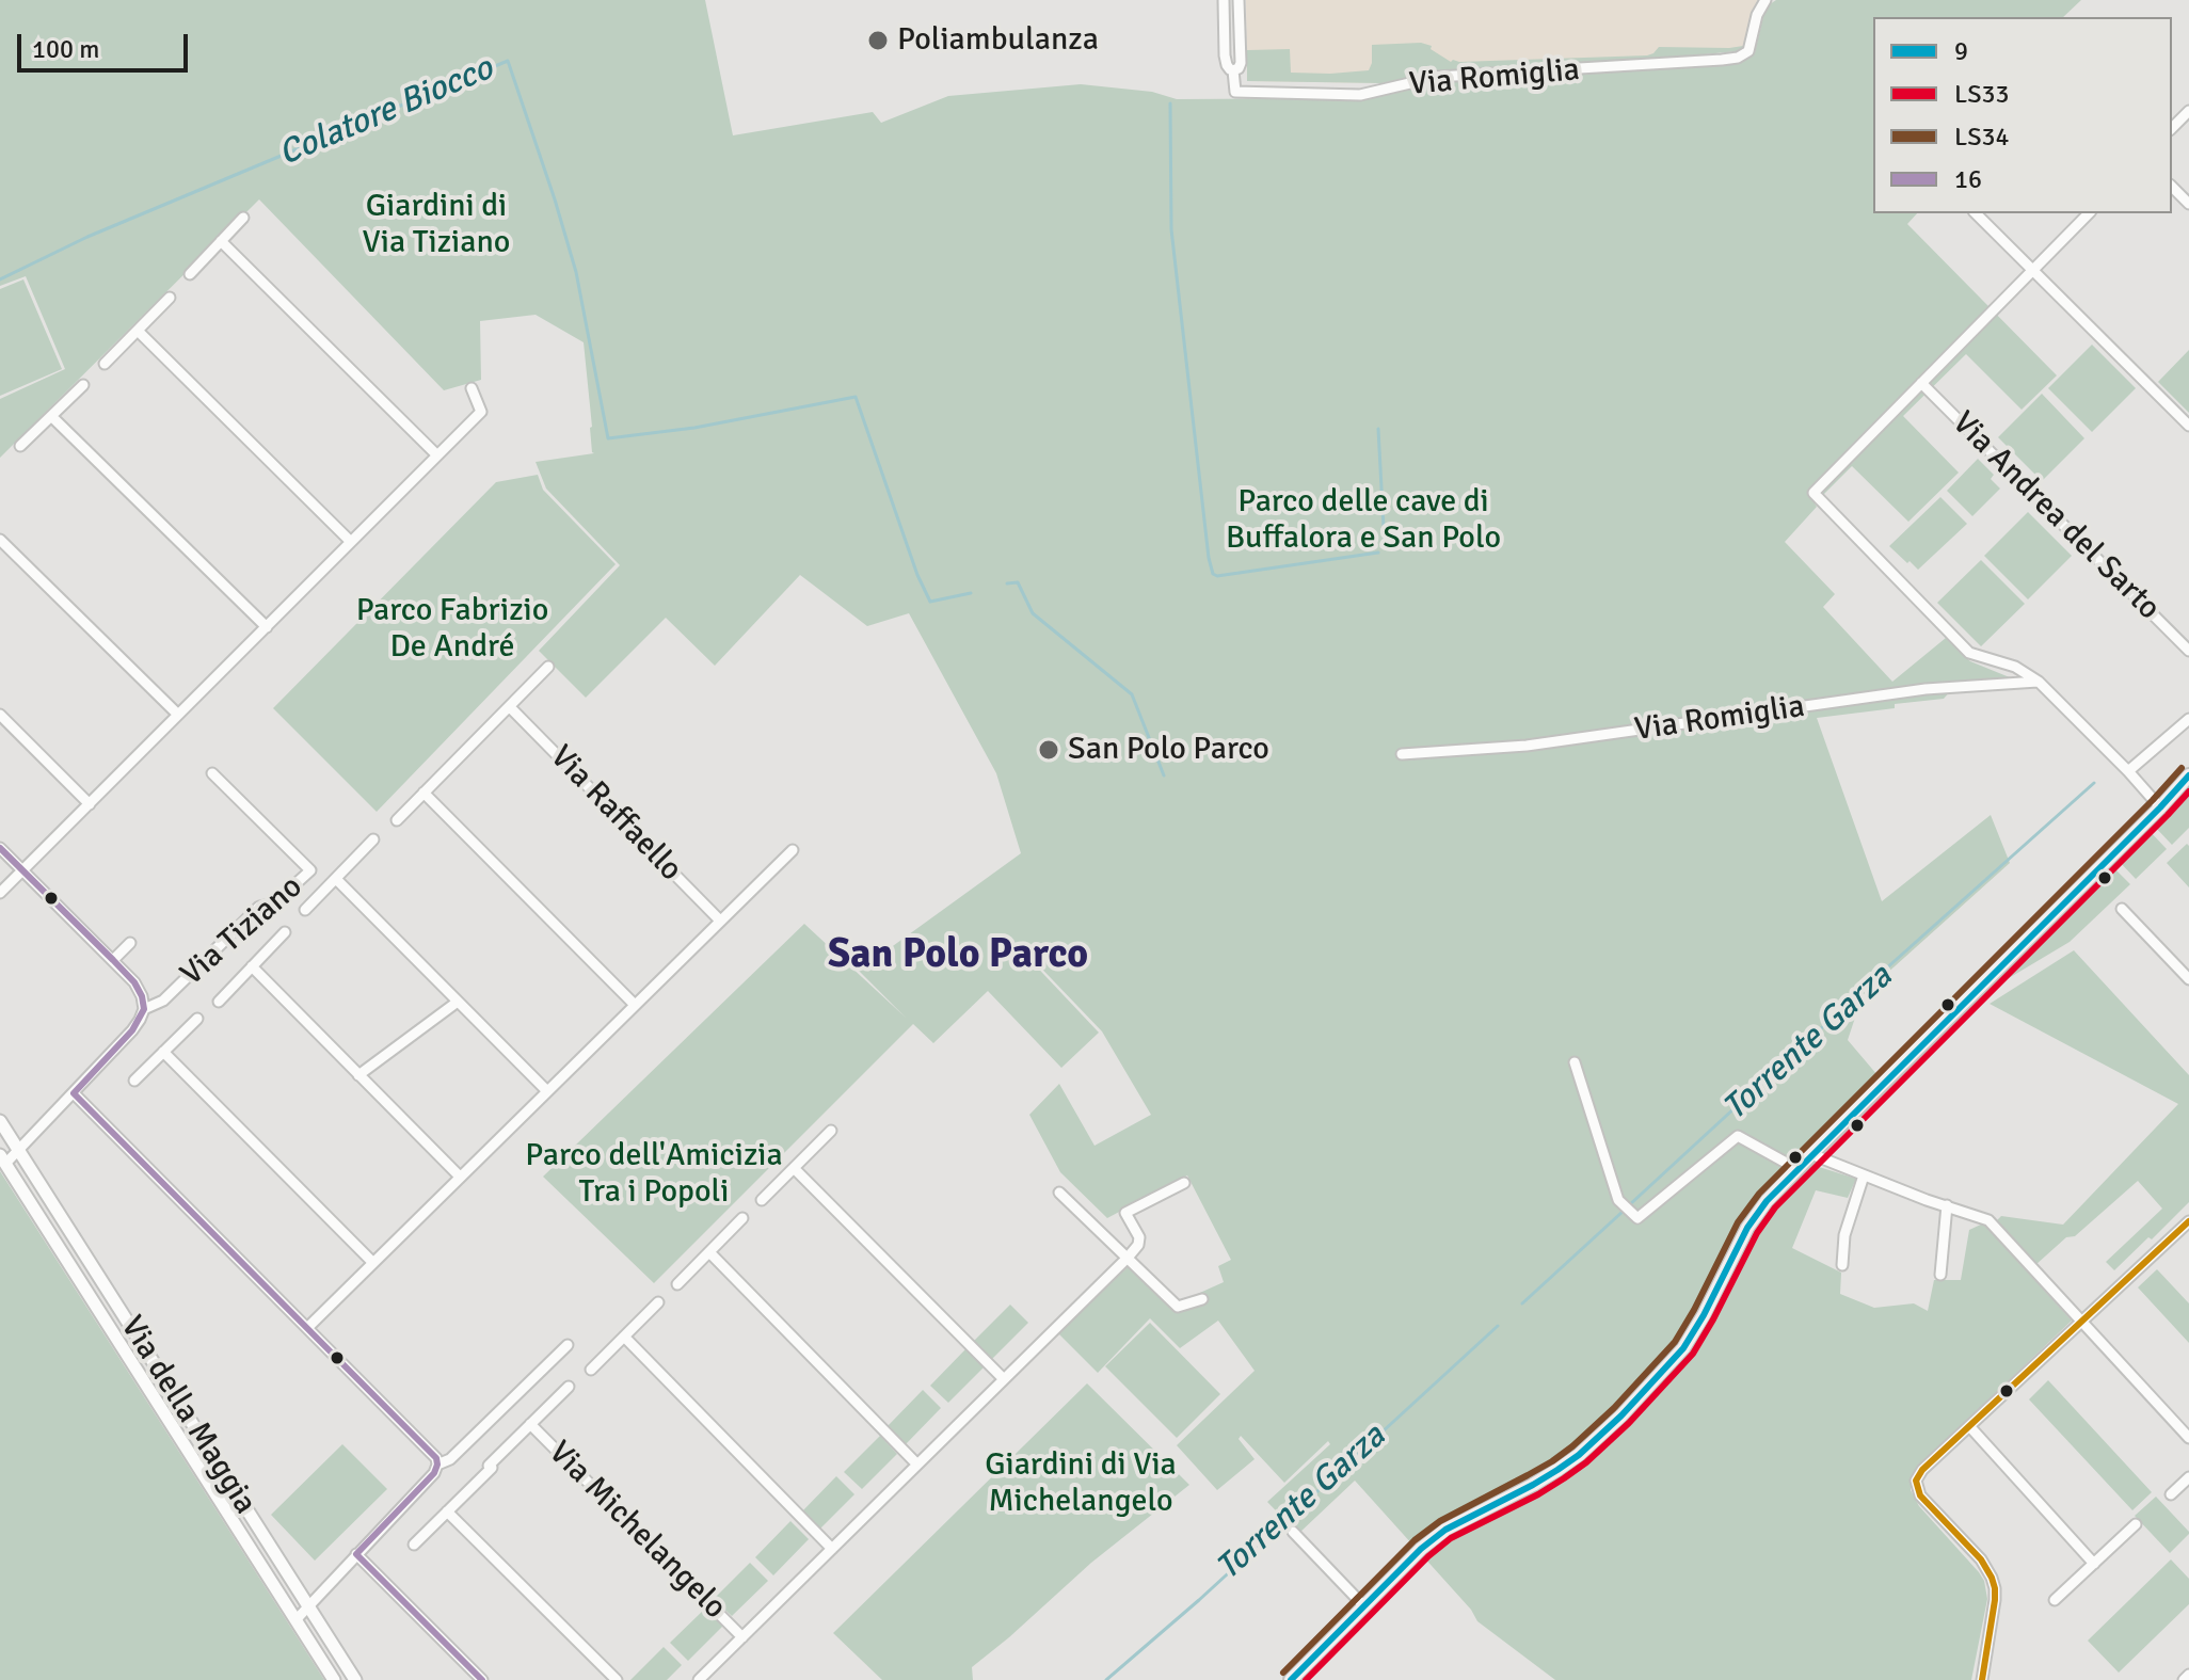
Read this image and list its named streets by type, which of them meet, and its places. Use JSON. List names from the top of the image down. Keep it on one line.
{"streets":{"street":["Via Romiglia","Via Andrea del Sarto","Via Raffaello","Via Tiziano","Via della Maggia","Via Michelangelo"]},"districts":["San Polo Parco"],"water":["Colatore Biocco","Torrente Garza"],"parks":["Giardini di Via Tiziano","Parco delle cave di Buffalora e San Polo","Parco Fabrizio De André","Parco dell'Amicizia Tra i Popoli","Giardini di Via Michelangelo"],"places":["Poliambulanza","San Polo Parco"],"lines":["transit line LS34","transit line 9","transit line LS33","transit line 16"],"legend":["9","LS33","LS34","16"],"scale_bar":"100 m"}
